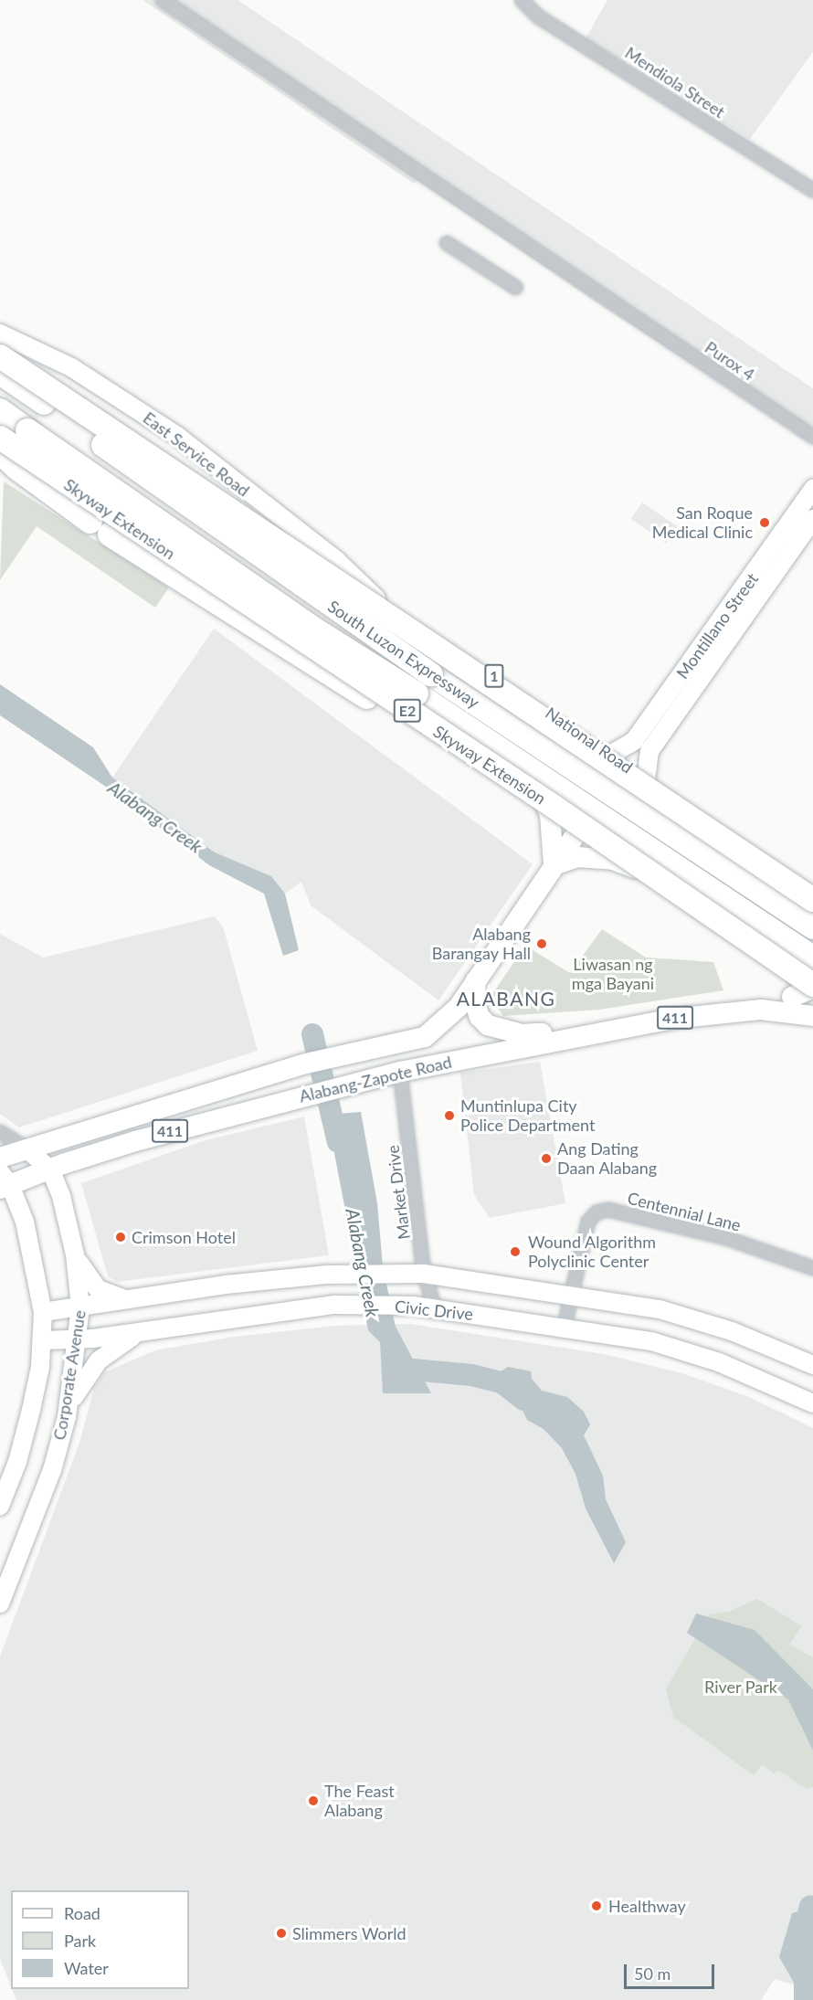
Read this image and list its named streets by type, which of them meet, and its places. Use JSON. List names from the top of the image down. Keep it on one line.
{"streets":{"highway":["Skyway Extension","South Luzon Expressway","1","E2","National Road","411","Alabang-Zapote Road"],"main road":["East Service Road","Montillano Street","Civic Drive","Corporate Avenue"],"street":["Mendiola Street","Purox 4","Market Drive","Centennial Lane"]},"crossings":[["East Service Road","National Road"],["Montillano Street","National Road"],["411","Alabang-Zapote Road"],["Alabang-Zapote Road","Market Drive"],["Alabang-Zapote Road","Corporate Avenue"],["Market Drive","Civic Drive"],["Centennial Lane","Civic Drive"],["Civic Drive","Corporate Avenue"]],"districts":["ALABANG"],"water":["Alabang Creek"],"parks":["Liwasan ng mga Bayani","River Park"],"places":["San Roque Medical Clinic","Alabang Barangay Hall","Muntinlupa City Police Department","Ang Dating Daan Alabang","Crimson Hotel","Wound Algorithm Polyclinic Center","The Feast Alabang","Healthway","Slimmers World"],"legend":["Road","Park","Water"],"scale_bar":"50 m"}
